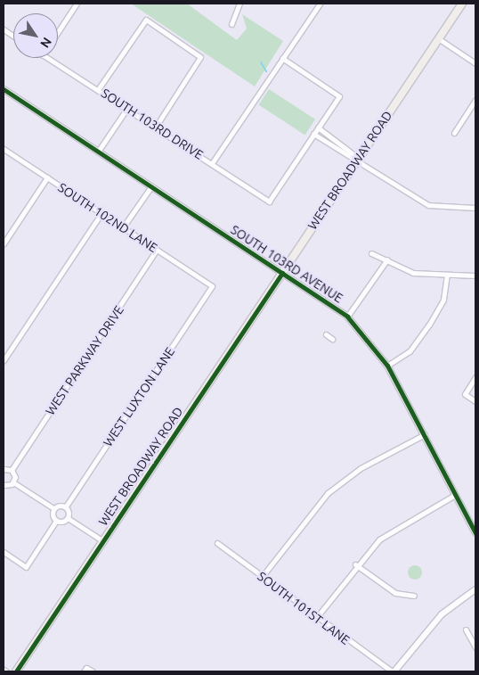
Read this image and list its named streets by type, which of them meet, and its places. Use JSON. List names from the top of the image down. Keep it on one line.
{"streets":{"main road":["WEST BROADWAY ROAD"],"street":["SOUTH 103RD DRIVE","SOUTH 102ND LANE","SOUTH 103RD AVENUE","WEST PARKWAY DRIVE","WEST LUXTON LANE","SOUTH 101ST LANE"]},"crossings":[["WEST BROADWAY ROAD","SOUTH 103RD AVENUE"],["SOUTH 102ND LANE","WEST PARKWAY DRIVE"],["SOUTH 102ND LANE","WEST LUXTON LANE"]],"north":"bottom right"}
